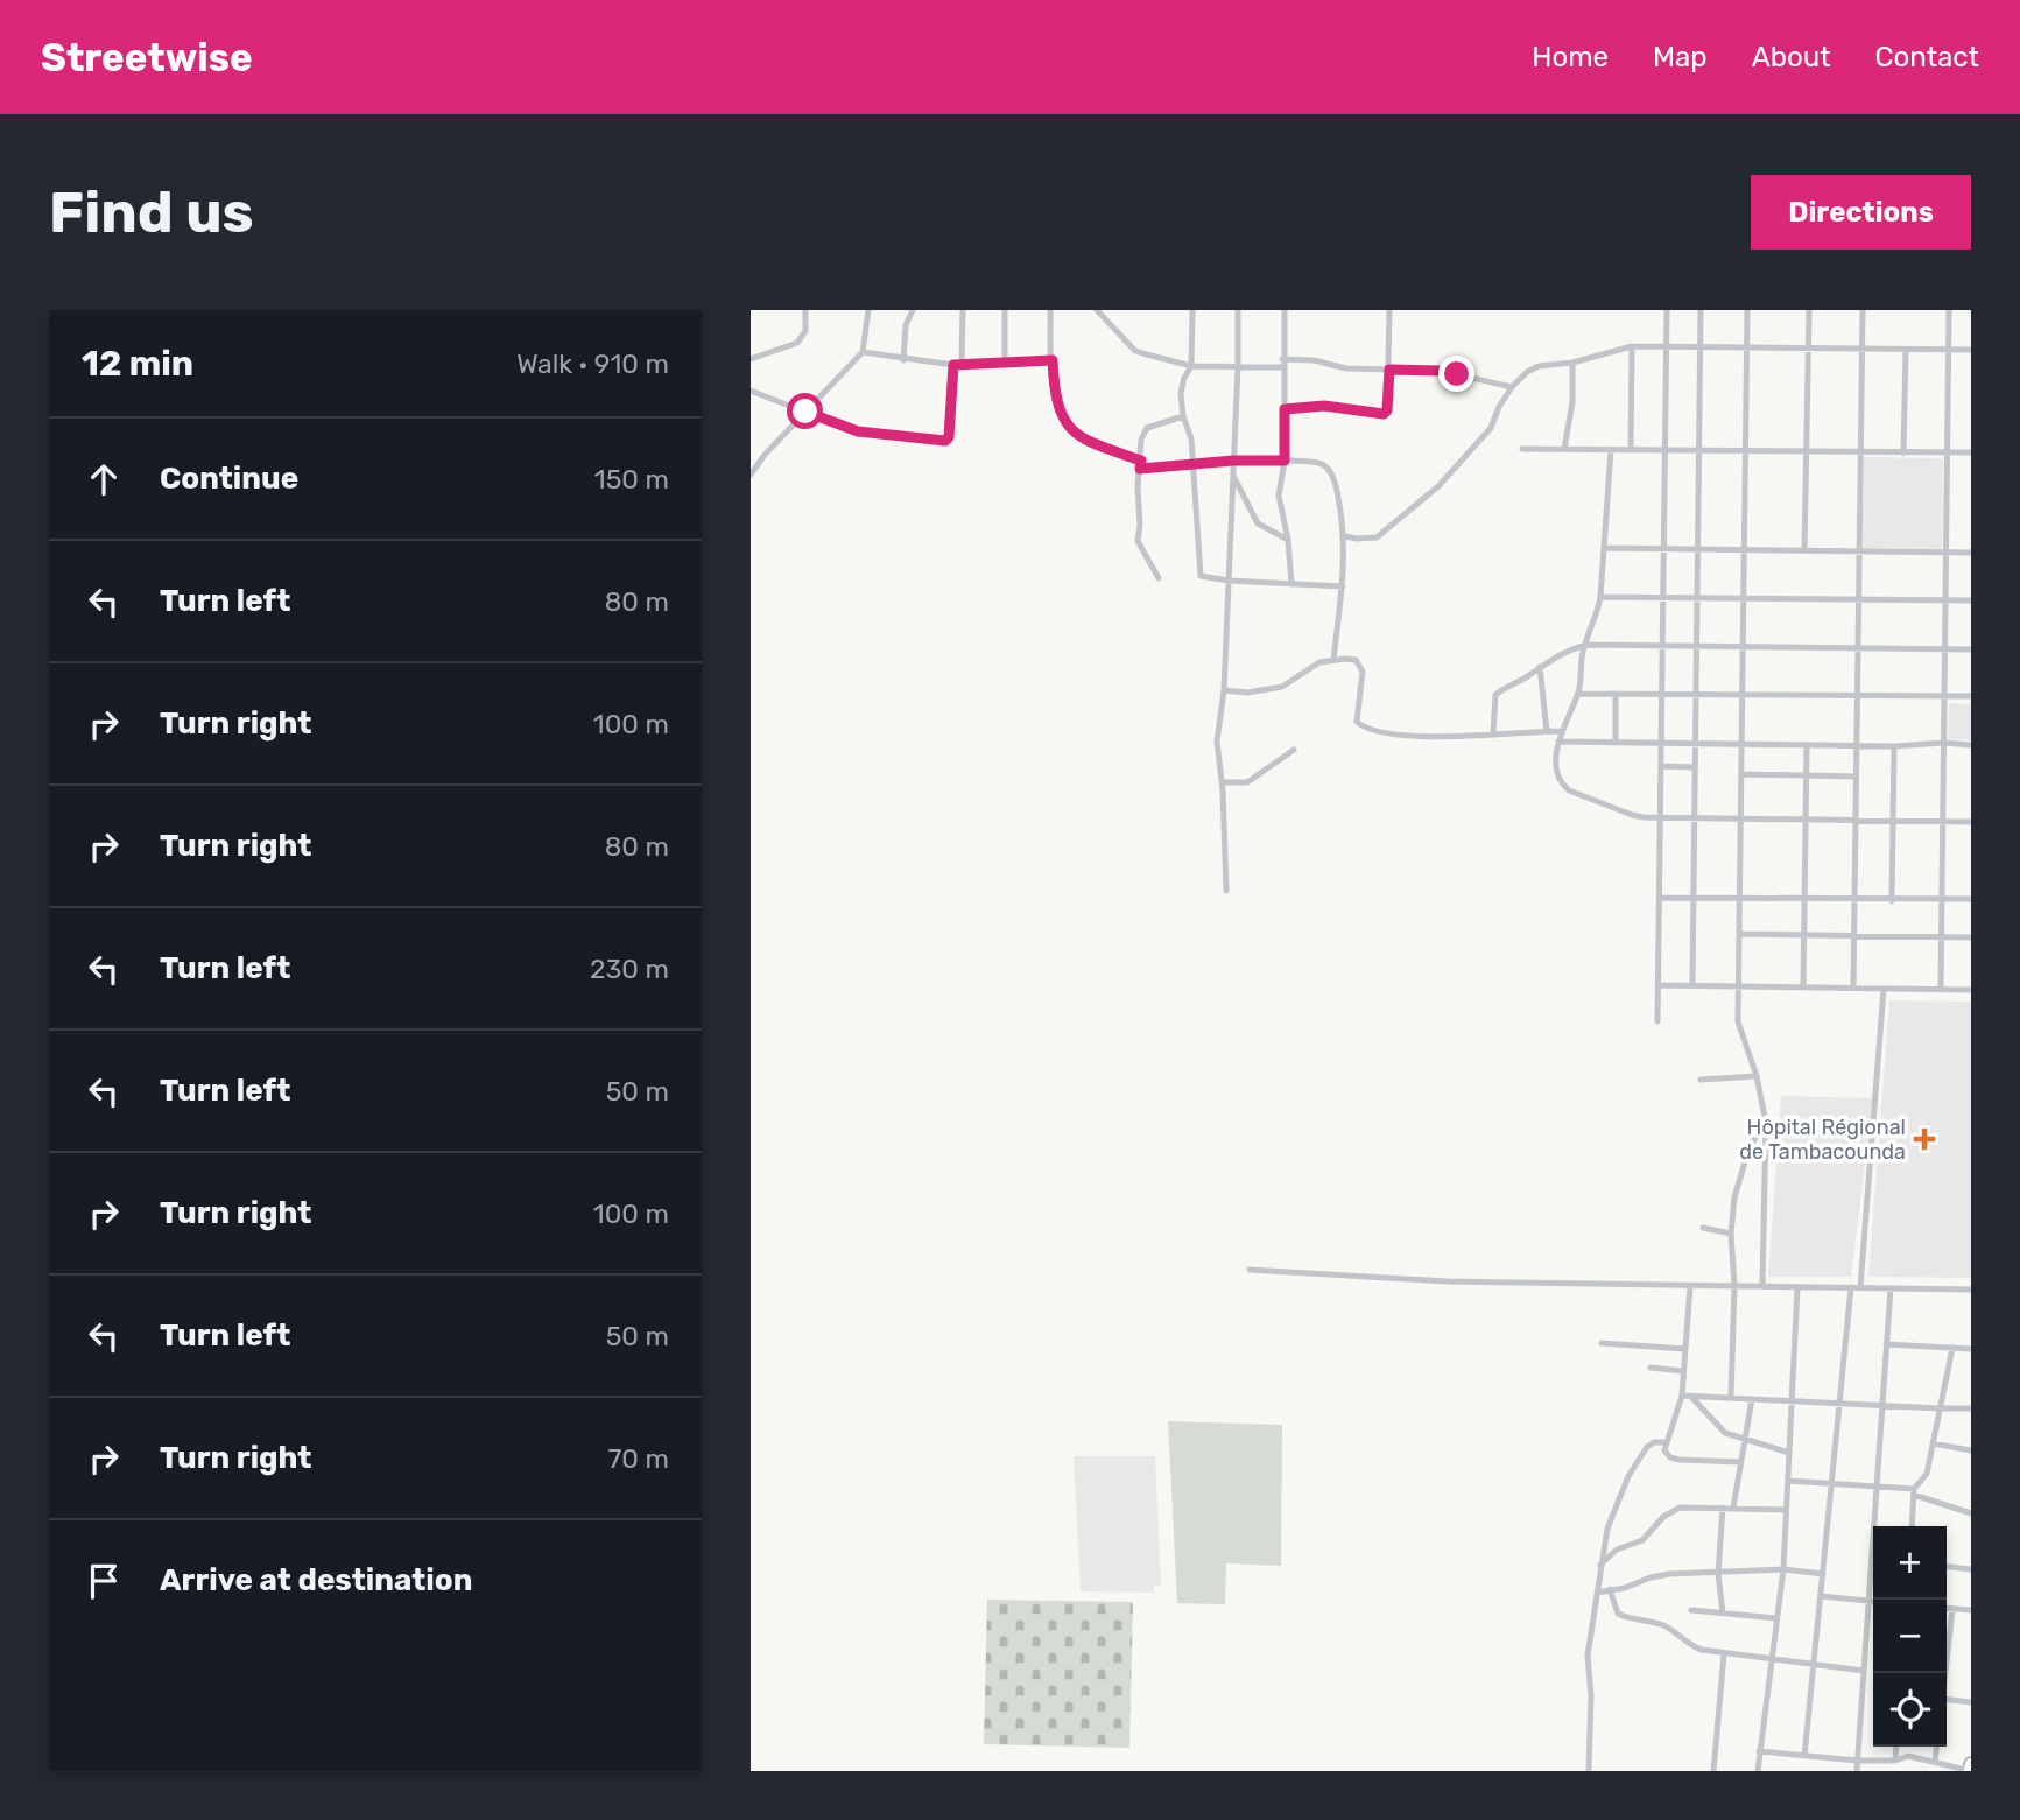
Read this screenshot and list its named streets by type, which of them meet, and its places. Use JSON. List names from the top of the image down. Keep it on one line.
{"places":{"health":["Hôpital Régional de Tambacounda"]},"page":{"header":"Streetwise","nav":["Home","Map","About","Contact"],"buttons":"Directions","title":"Find us","heading":["12 min","Walk · 910 m"],"list":[["Continue","150 m"],["Turn left","80 m"],["Turn right","100 m"],["Turn right","80 m"],["Turn left","230 m"],["Turn left","50 m"],["Turn right","100 m"],["Turn left","50 m"],["Turn right","70 m"],"Arrive at destination"],"map_buttons":["+","−"]}}
